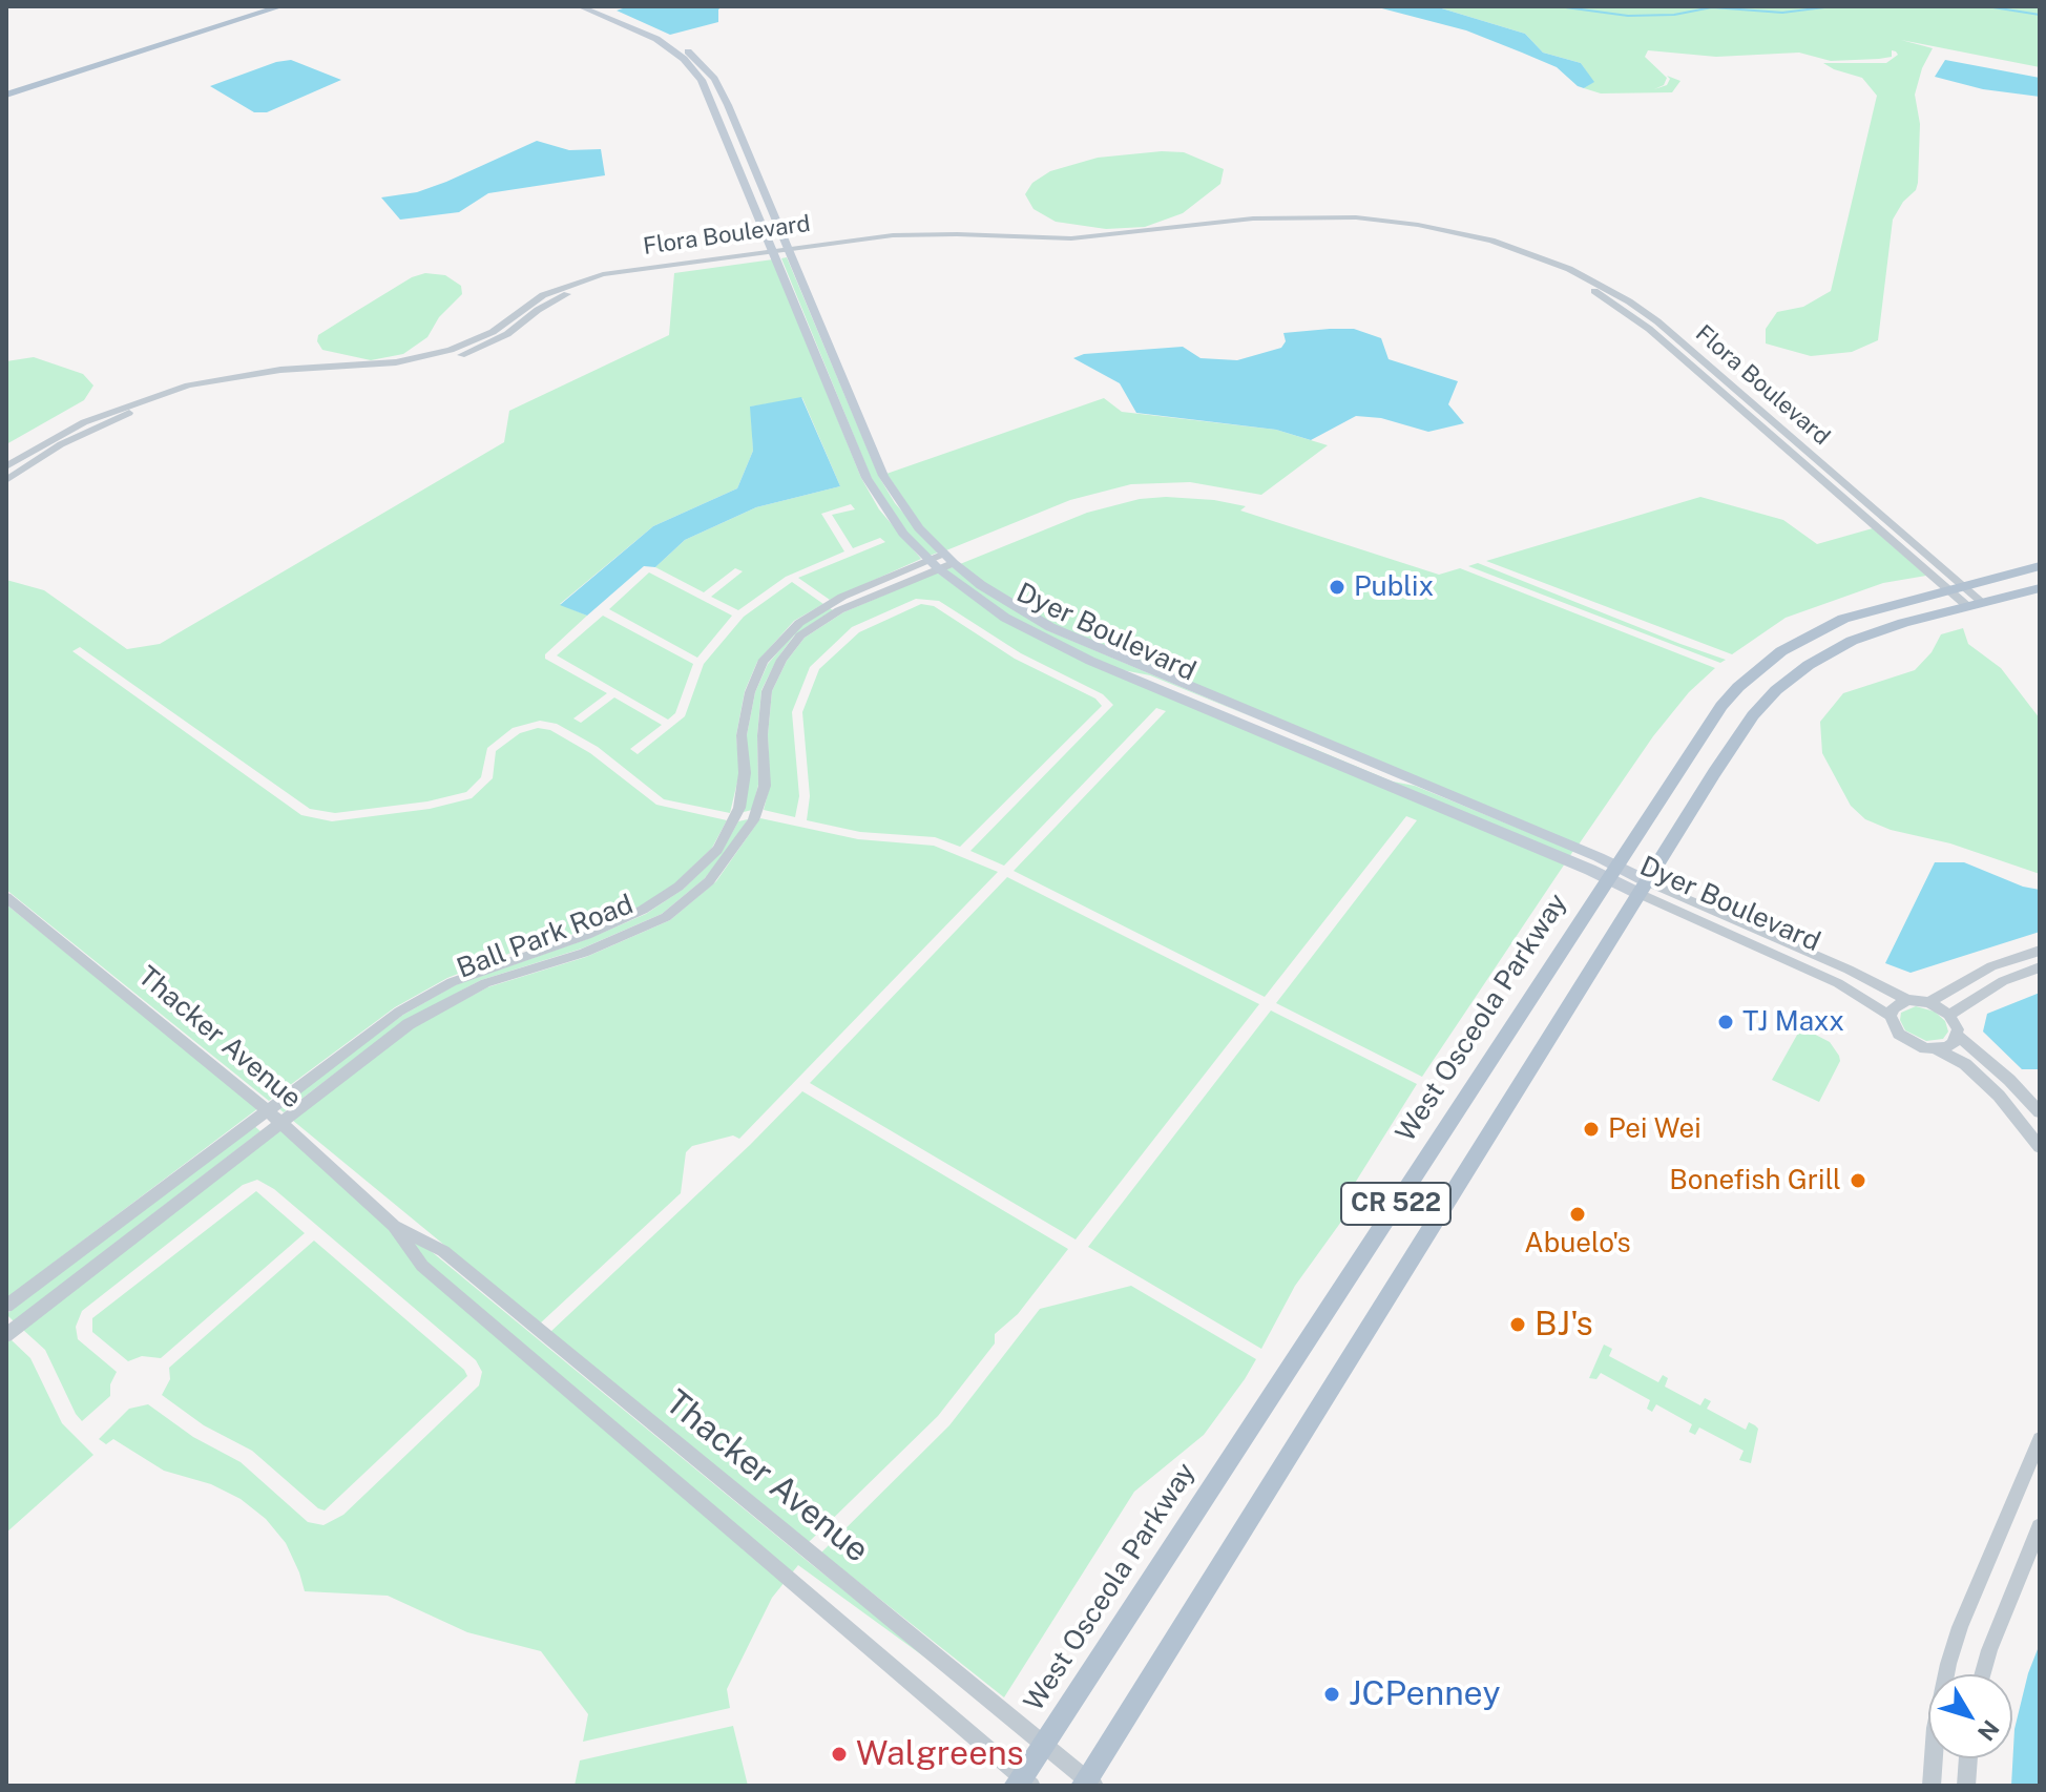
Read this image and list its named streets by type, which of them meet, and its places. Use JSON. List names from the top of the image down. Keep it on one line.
{"streets":{"main road":["Dyer Boulevard","West Osceola Parkway","CR 522"],"street":["Flora Boulevard","Ball Park Road","Thacker Avenue"]},"crossings":[["Flora Boulevard","Dyer Boulevard"],["Flora Boulevard","West Osceola Parkway"],["Flora Boulevard","CR 522"],["Dyer Boulevard","Ball Park Road"],["Dyer Boulevard","West Osceola Parkway"],["Dyer Boulevard","CR 522"],["Ball Park Road","Thacker Avenue"],["West Osceola Parkway","Thacker Avenue"],["Thacker Avenue","CR 522"]],"places":["Publix","TJ Maxx","Pei Wei","Bonefish Grill","Abuelo's","BJ's","JCPenney","Walgreens"],"north":"bottom right"}
